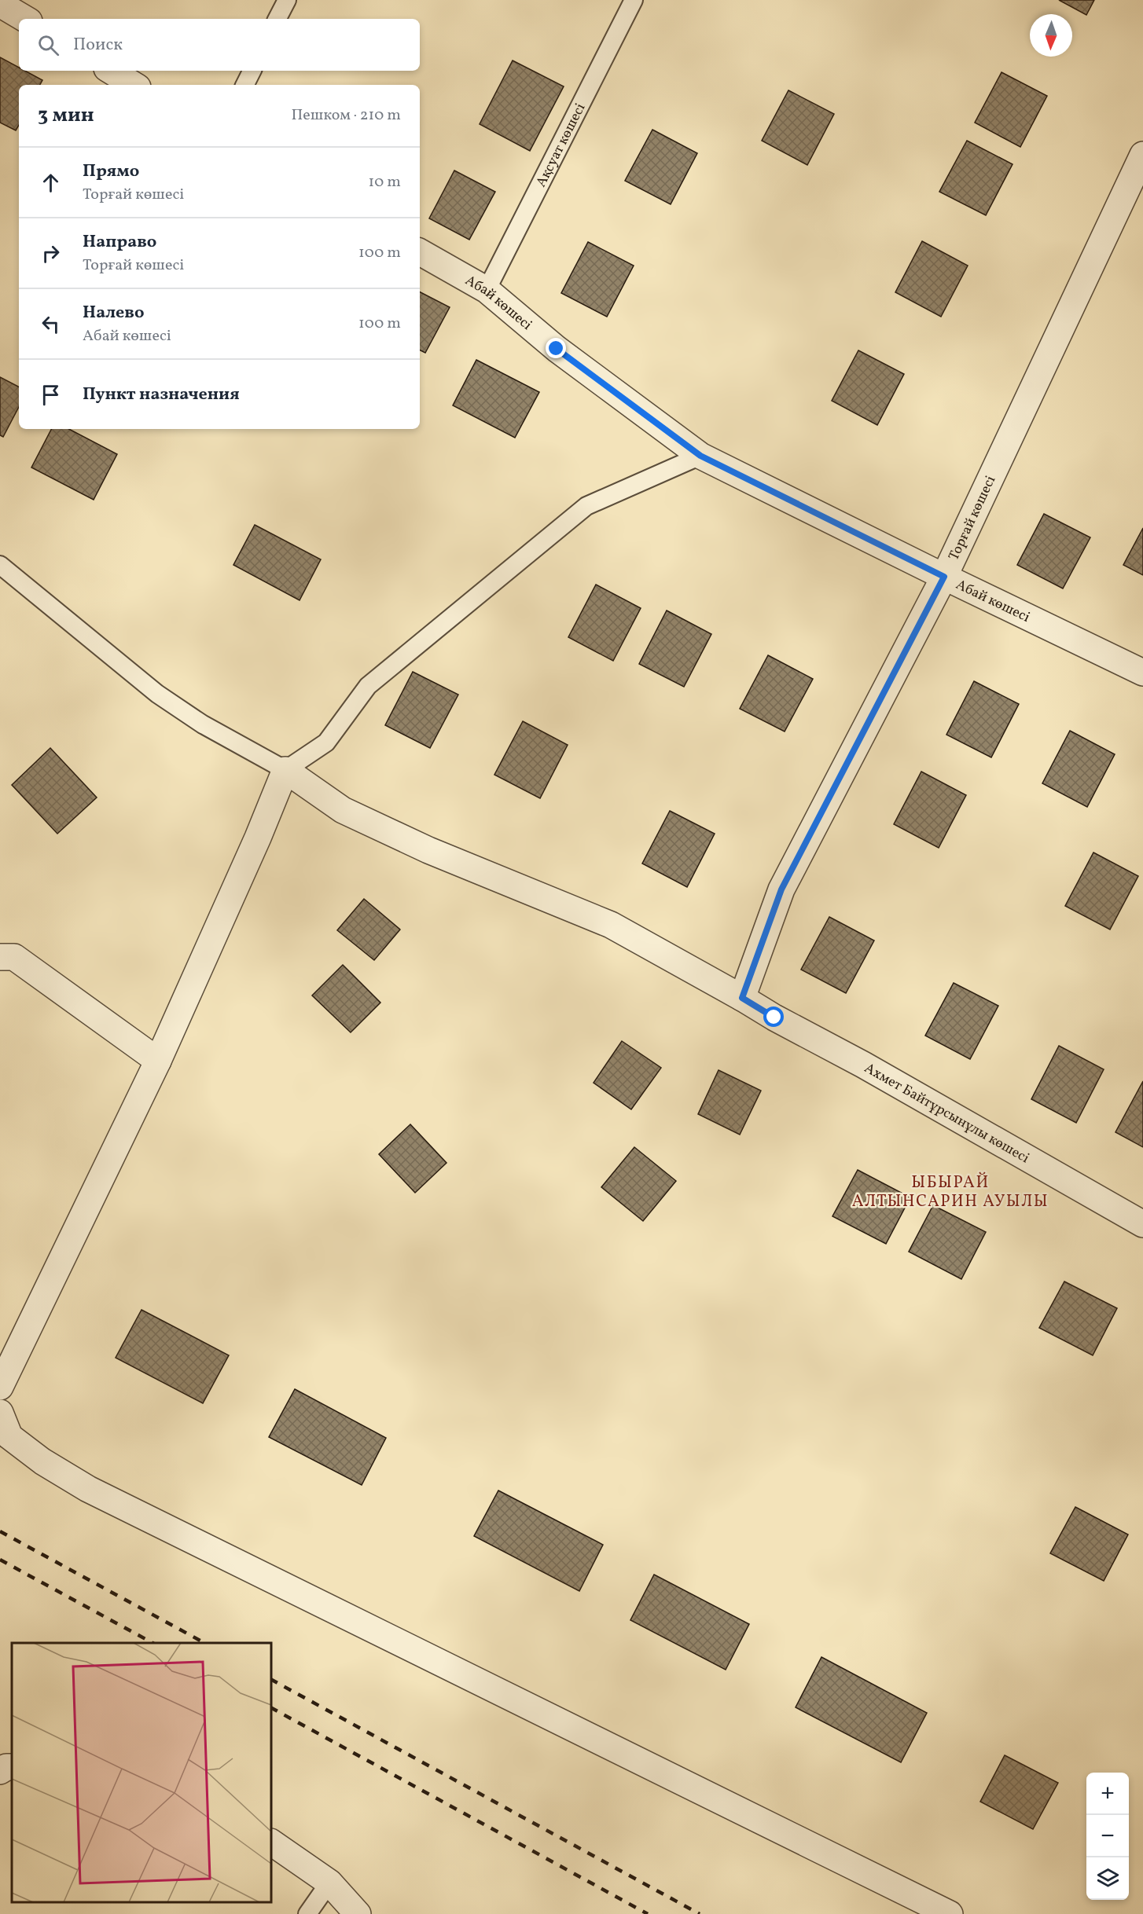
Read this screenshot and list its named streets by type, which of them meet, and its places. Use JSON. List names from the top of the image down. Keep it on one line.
{"streets":{"street":["Абай көшесі","Торғай көшесі","Ахмет Байтұрсынұлы көшесі"],"lane":["Ақсуат көшесі"]},"crossings":[["Ақсуат көшесі","Абай көшесі"],["Абай көшесі","Торғай көшесі"],["Торғай көшесі","Ахмет Байтұрсынұлы көшесі"]],"districts":["ЫБЫРАЙ АЛТЫНСАРИН АУЫЛЫ"],"north":"bottom","page":{"search":"Поиск","heading":["3 мин","Пешком · 210 m"],"list":[["Прямо","Торғай көшесі","10 m"],["Направо","Торғай көшесі","100 m"],["Налево","Абай көшесі","100 m"],"Пункт назначения"],"map_buttons":["+","−"]}}
